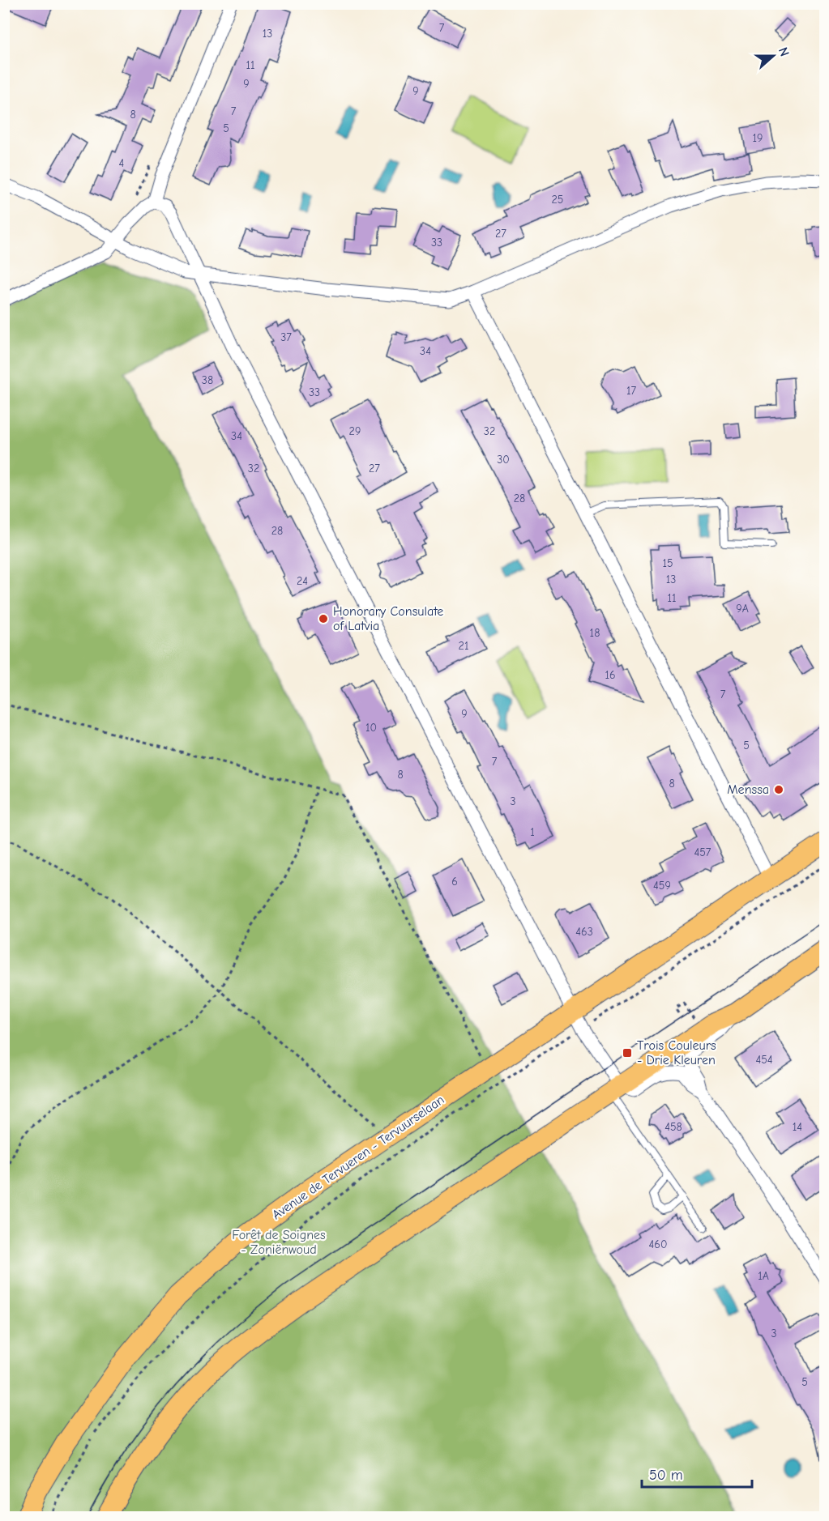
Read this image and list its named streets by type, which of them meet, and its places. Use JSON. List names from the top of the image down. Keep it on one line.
{"streets":{"main road":["Avenue de Tervueren - Tervuurselaan"]},"parks":["Forêt de Soignes - Zoniënwoud"],"places":{"other":["Honorary Consulate of Latvia","Menssa"],"transit":["Trois Couleurs - Drie Kleuren"]},"house_numbers":["7","13","11","9","9","7","8","5","19","4","25","27","33","37","34","38","17","33","29","32","34","30","32","27","28","28","15","13","24","11","9A","18","21","16","7","9","10","5","7","8","8","3","1","457","6","459","463","454","458","14","460","1A","3","5"],"scale_bar":"50 m","north":"right"}
